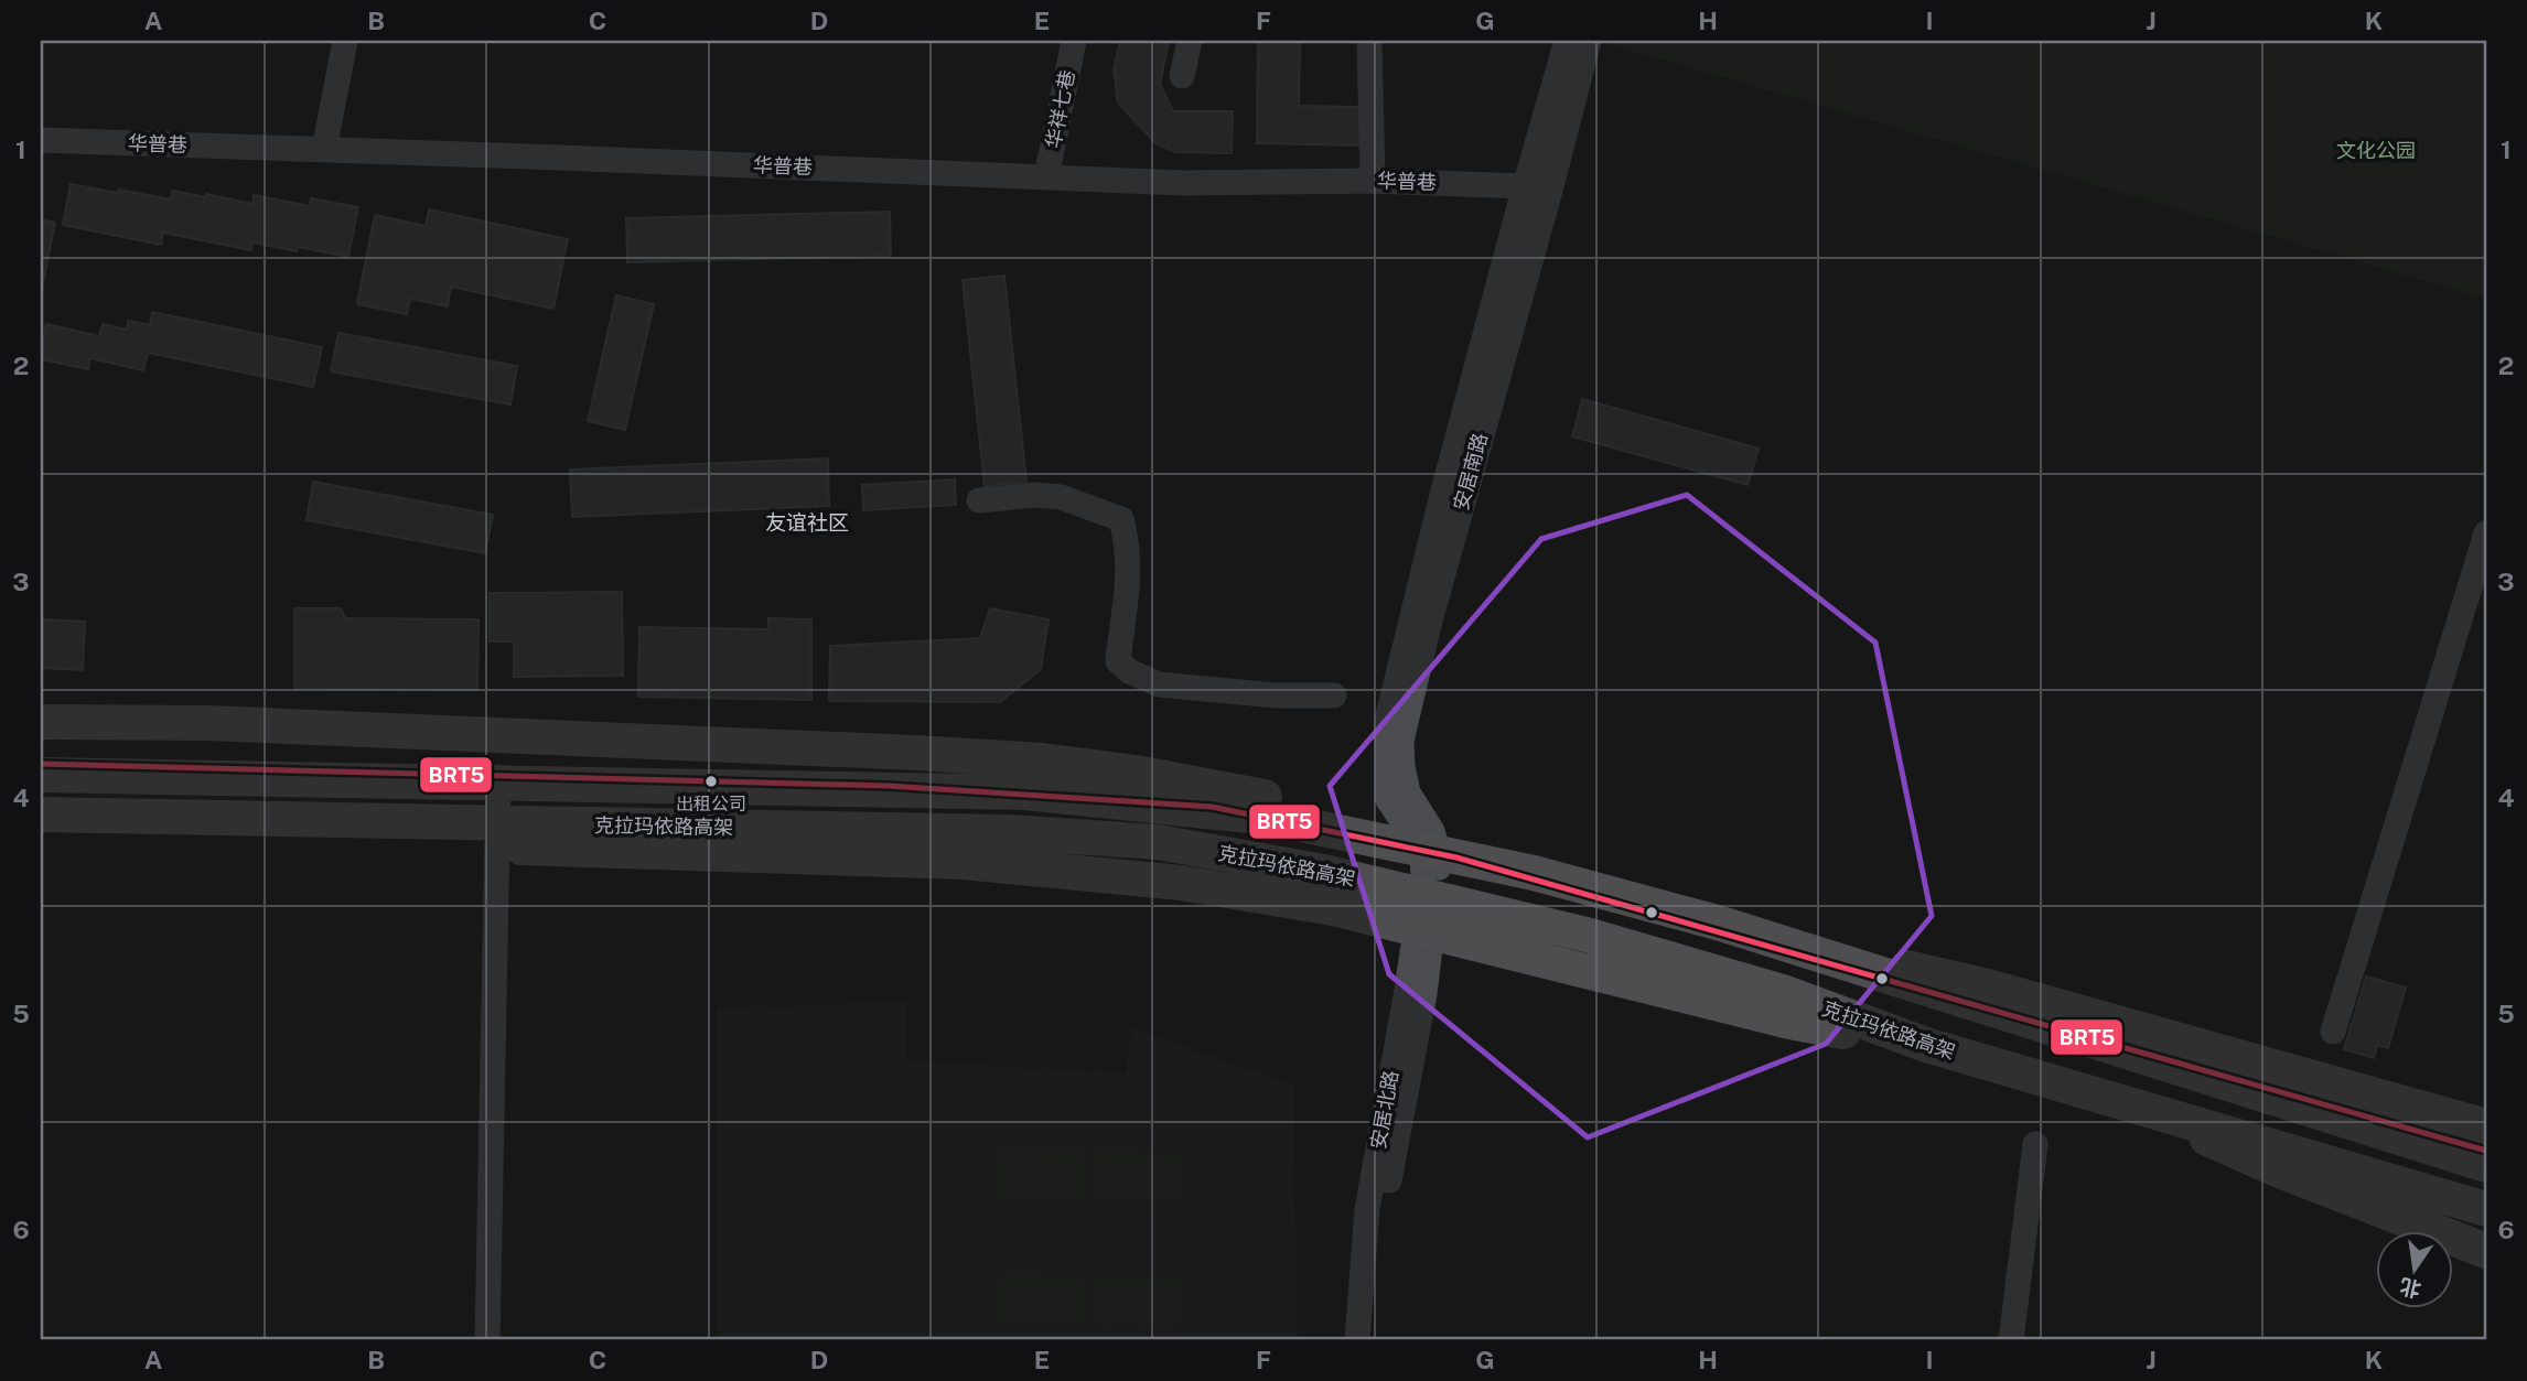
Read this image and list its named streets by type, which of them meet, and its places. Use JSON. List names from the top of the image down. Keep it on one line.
{"streets":{"highway":["克拉玛依路高架"],"street":["华祥七巷","华普巷","安居南路","安居北路"]},"crossings":[["华祥七巷","华普巷"],["华普巷","安居南路"],["安居南路","安居北路"]],"districts":["友谊社区"],"parks":["文化公园"],"places":["出租公司"],"lines":["transit line BRT5"],"north":"bottom","grid":{"columns":["A","B","C","D","E","F","G","H","I","J","K"],"rows":["1","2","3","4","5","6"]}}
